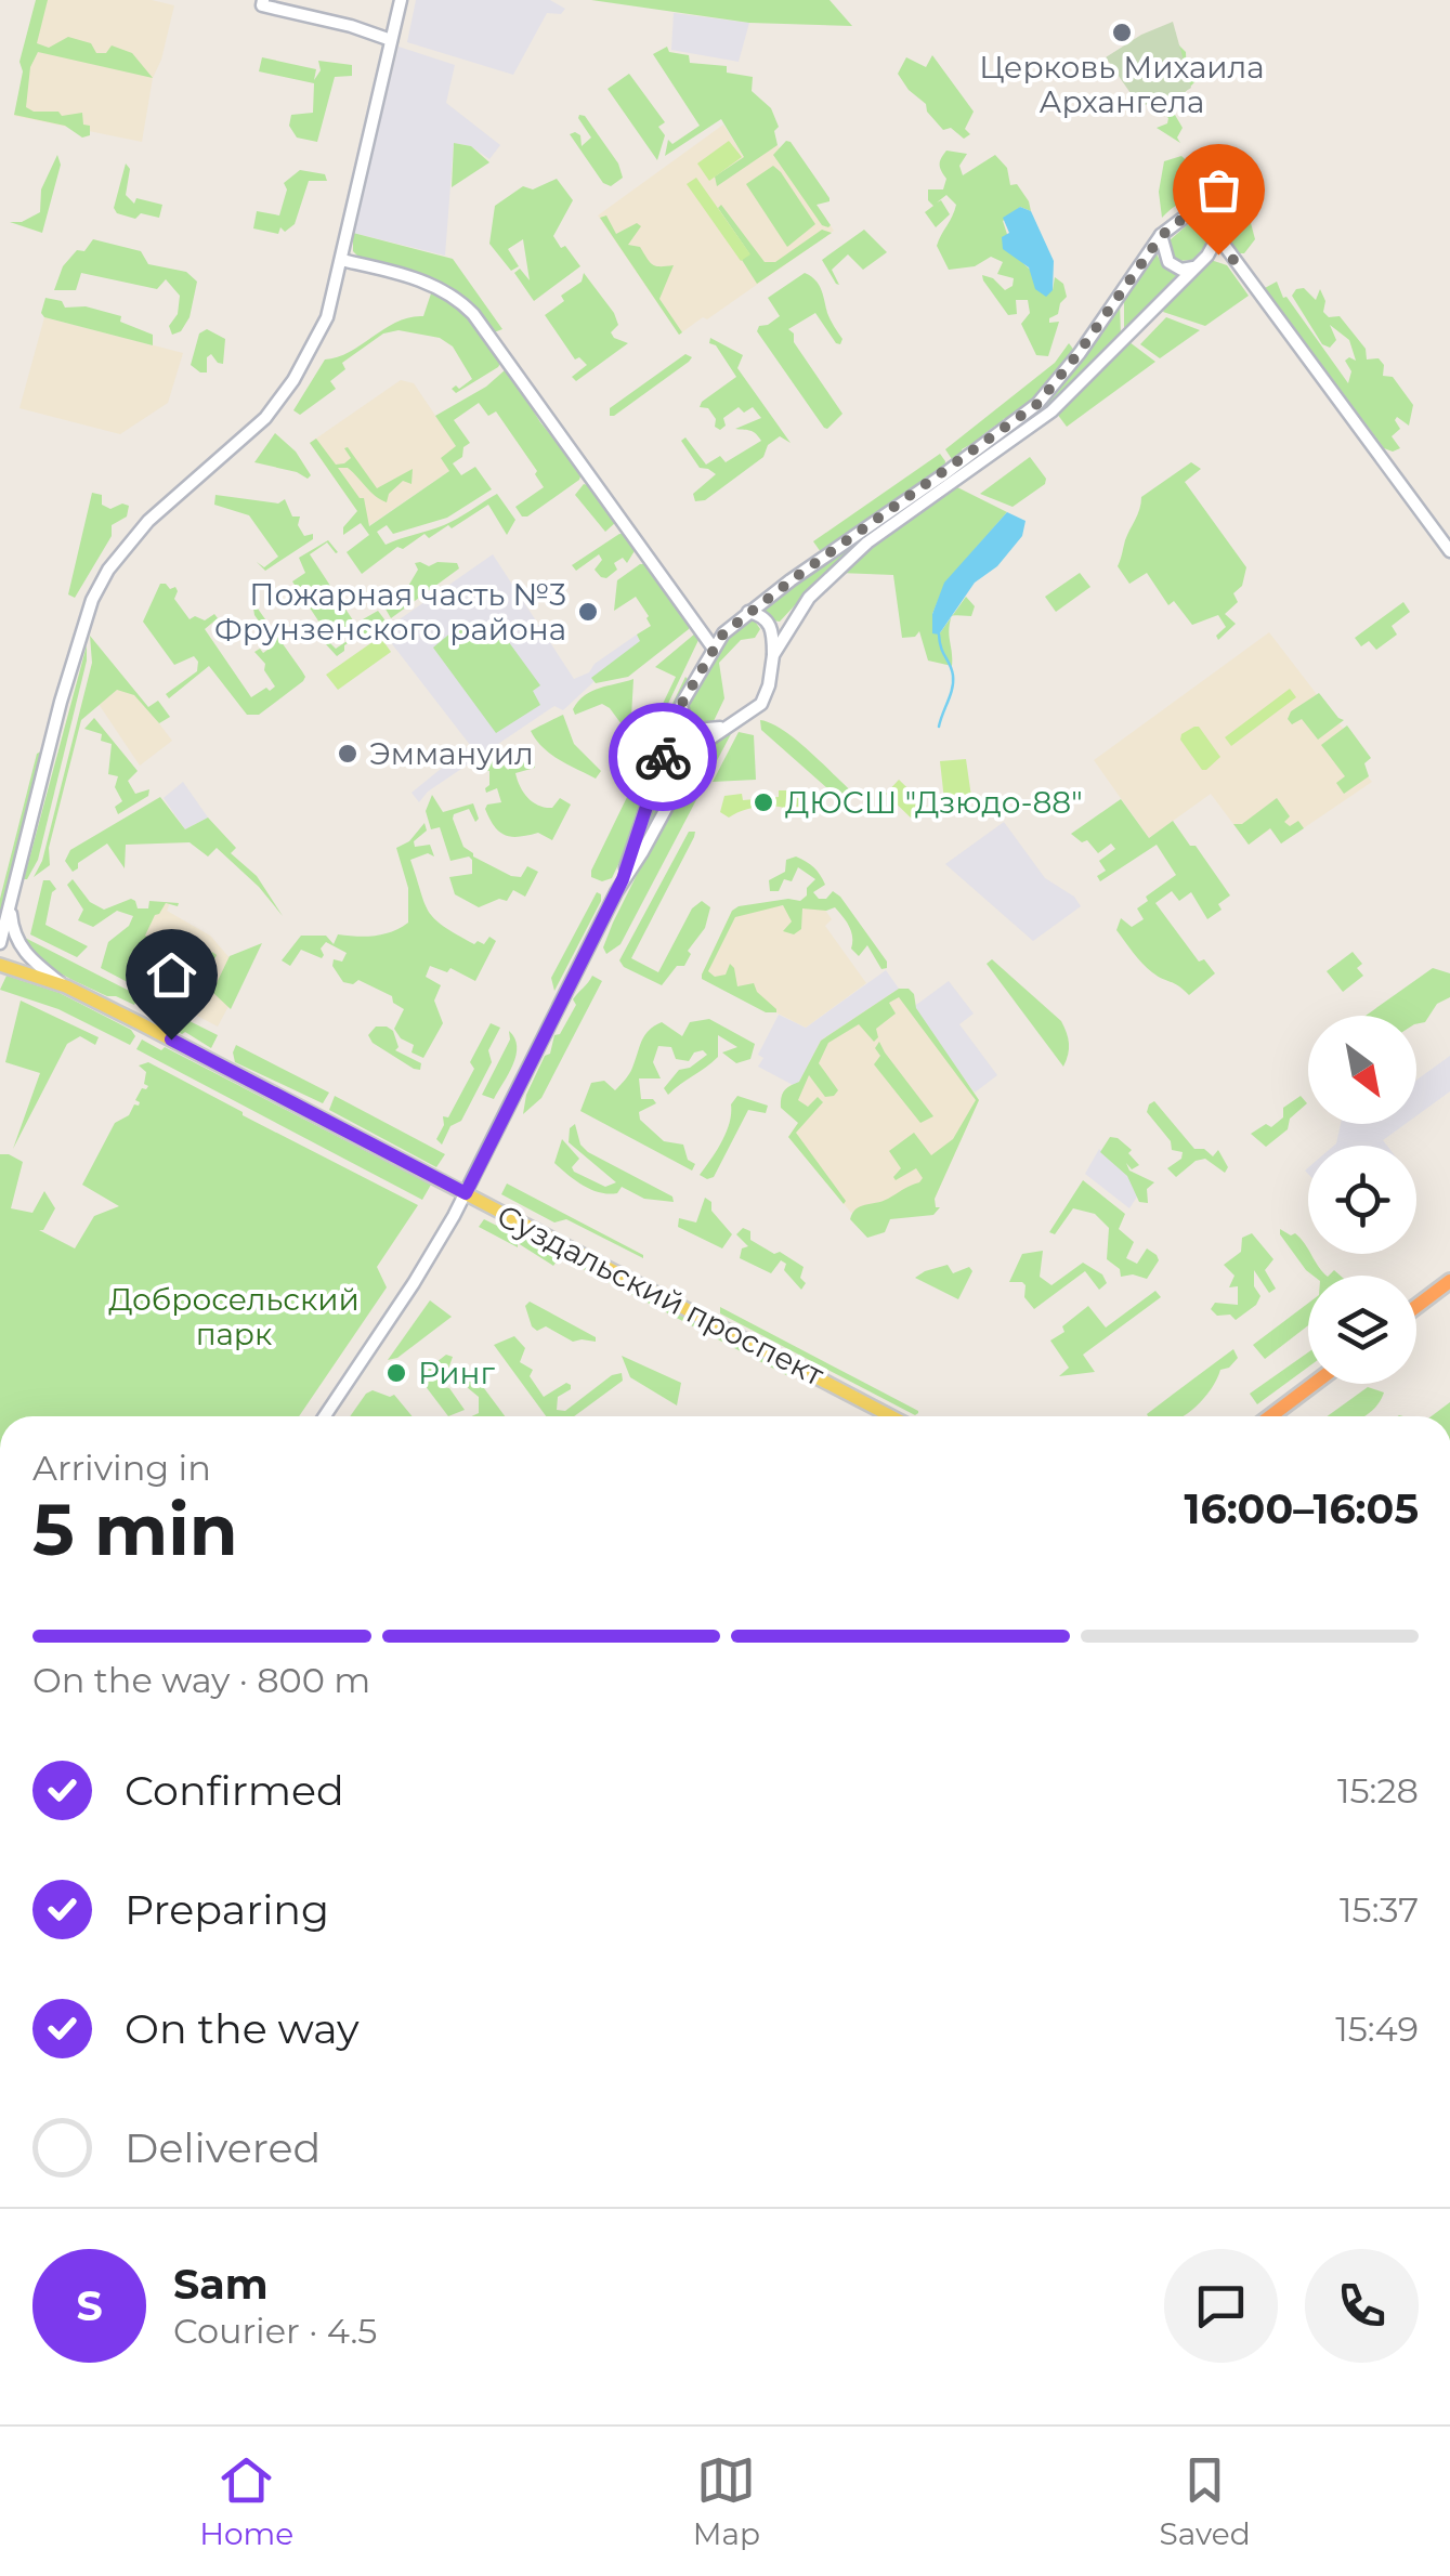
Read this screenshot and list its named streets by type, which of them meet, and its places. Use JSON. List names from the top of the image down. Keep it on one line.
{"streets":{"main road":["Суздальский проспект"]},"parks":["Добросельский парк"],"places":["Церковь Михаила Архангела","Пожарная часть №3 Фрунзенского района","Эммануил","ДЮСШ \"Дзюдо-88\"","Ринг"],"north":"bottom right","page":{"heading":["5 min","Arriving in","16:00–16:05"],"panel":["Sam","Courier · 4.5"],"bar":"On the way · 800 m","list":[["Confirmed","15:28"],["Preparing","15:37"],["On the way","15:49"],"Delivered"],"round":"S","tabs":["Home","Map","Saved"]}}
